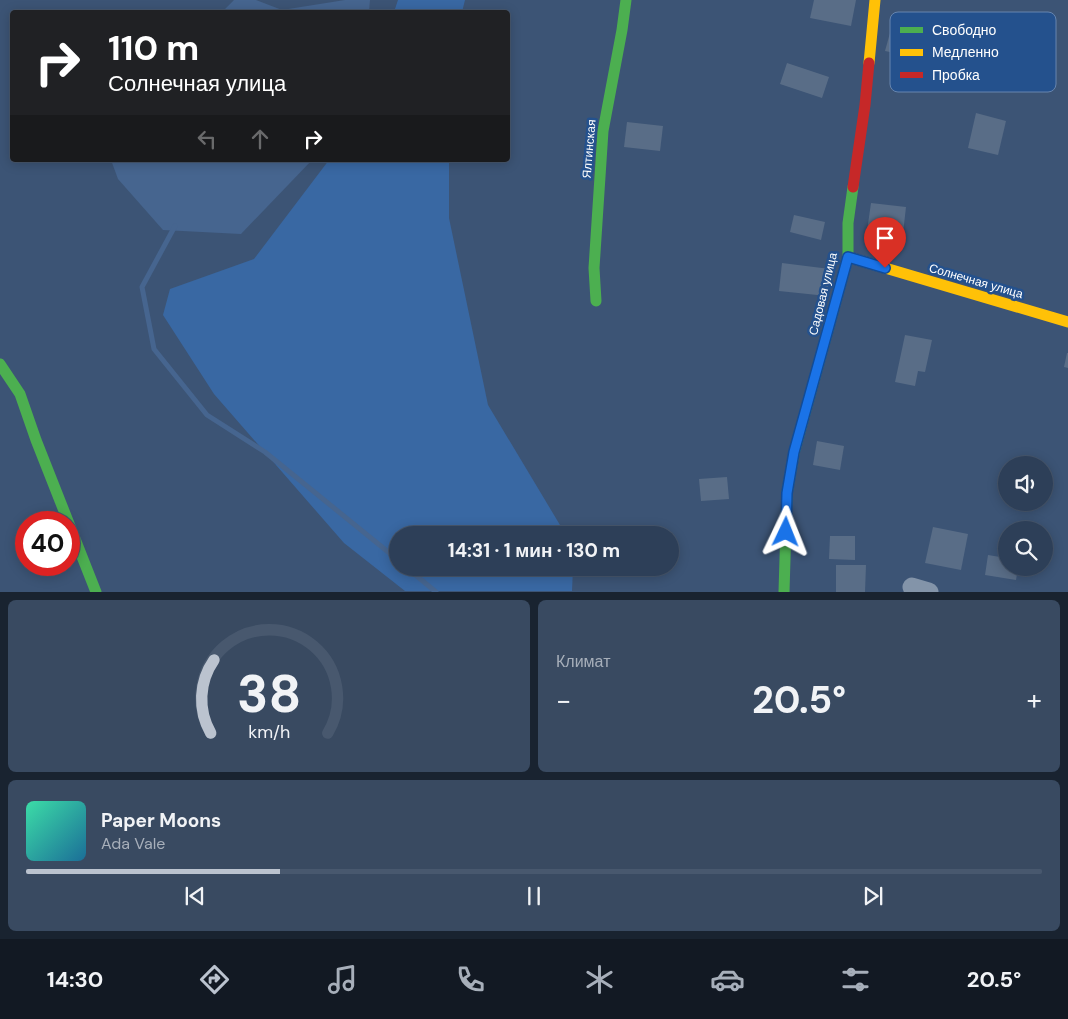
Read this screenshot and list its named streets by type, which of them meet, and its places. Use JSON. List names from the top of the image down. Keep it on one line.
{"streets":{"street":["Ялтинская","Солнечная улица","Садовая улица"]},"crossings":[["Солнечная улица","Садовая улица"]],"legend":["Свободно","Медленно","Пробка"],"page":{"turn":["110 m","Солнечная улица"],"limit":"40","trip":"14:31 · 1 мин · 130 m","tile":"Климат","heat":["−","20.5°","+"],"song":["Paper Moons","Ada Vale"],"tabs":["14:30","20.5°"],"gauge":["38","km/h"]}}
